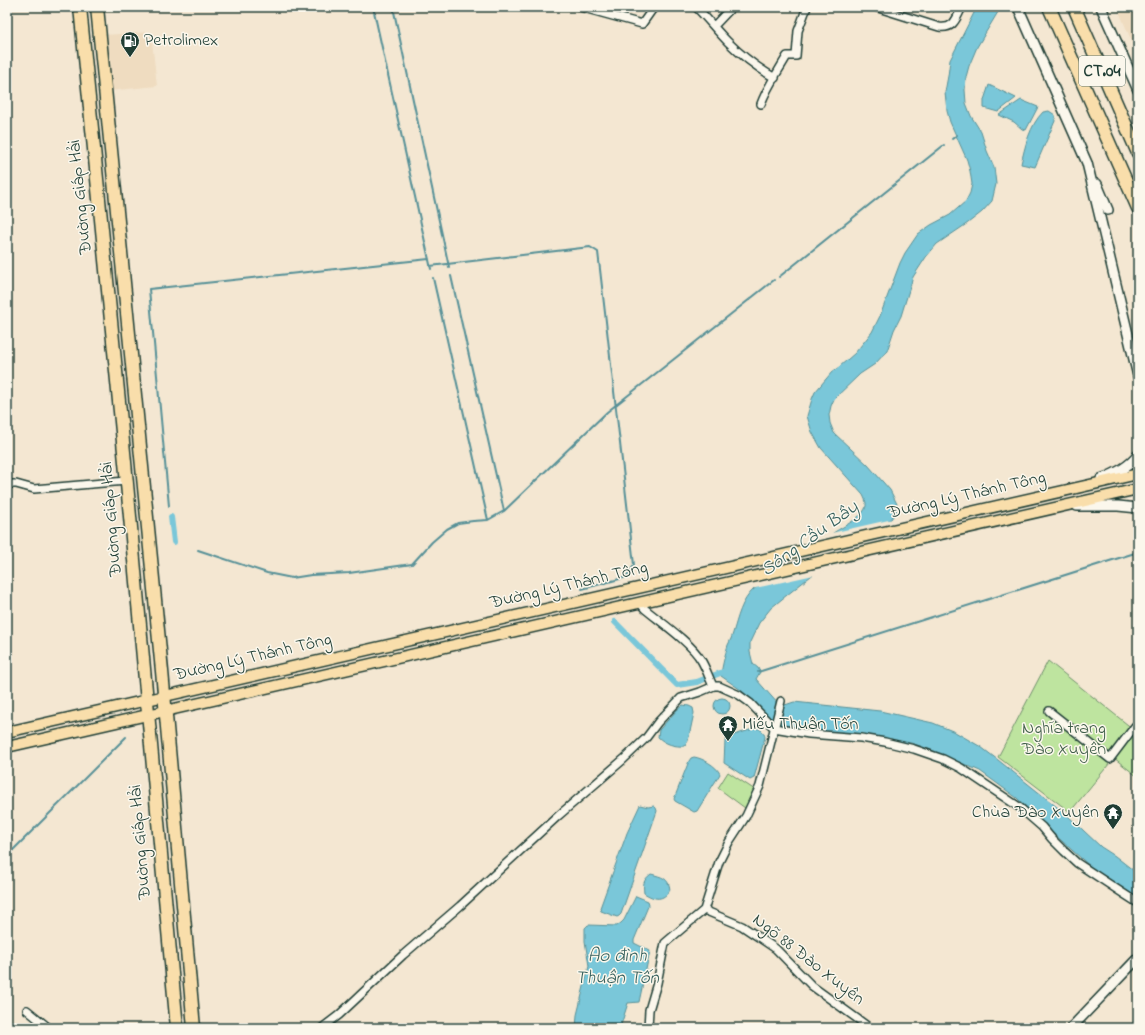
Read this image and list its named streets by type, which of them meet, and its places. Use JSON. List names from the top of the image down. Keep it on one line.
{"streets":{"highway":["CT.04","Đường Giáp Hải"],"main road":["Đường Lý Thánh Tông"],"street":["Ngõ 88 Đào Xuyên"]},"crossings":[["Đường Giáp Hải","Đường Lý Thánh Tông"]],"water":["Sông Cầu Bây","Ao đình Thuận Tốn"],"parks":["Nghĩa trang Đào Xuyên"],"places":{"fuel station":["Petrolimex"],"temple":["Miếu Thuận Tốn","Chùa Đào Xuyên"]}}
